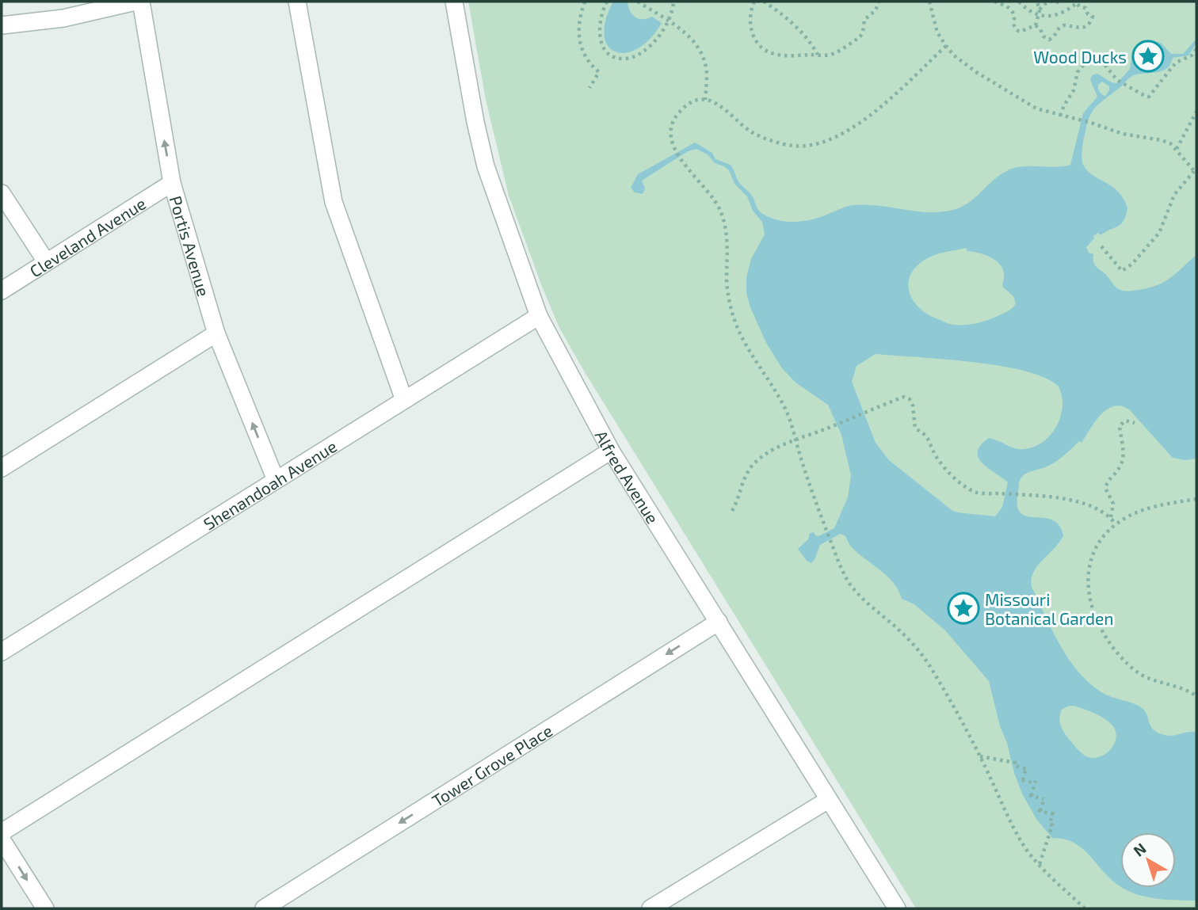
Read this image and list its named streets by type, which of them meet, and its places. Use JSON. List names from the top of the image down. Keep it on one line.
{"streets":{"street":["Cleveland Avenue","Portis Avenue","Alfred Avenue","Shenandoah Avenue","Tower Grove Place"]},"crossings":[["Cleveland Avenue","Portis Avenue"],["Portis Avenue","Shenandoah Avenue"],["Alfred Avenue","Shenandoah Avenue"],["Alfred Avenue","Tower Grove Place"]],"one_way":["Portis Avenue","Tower Grove Place"],"places":{"place":["Wood Ducks","Missouri Botanical Garden"]},"north":"top left"}
